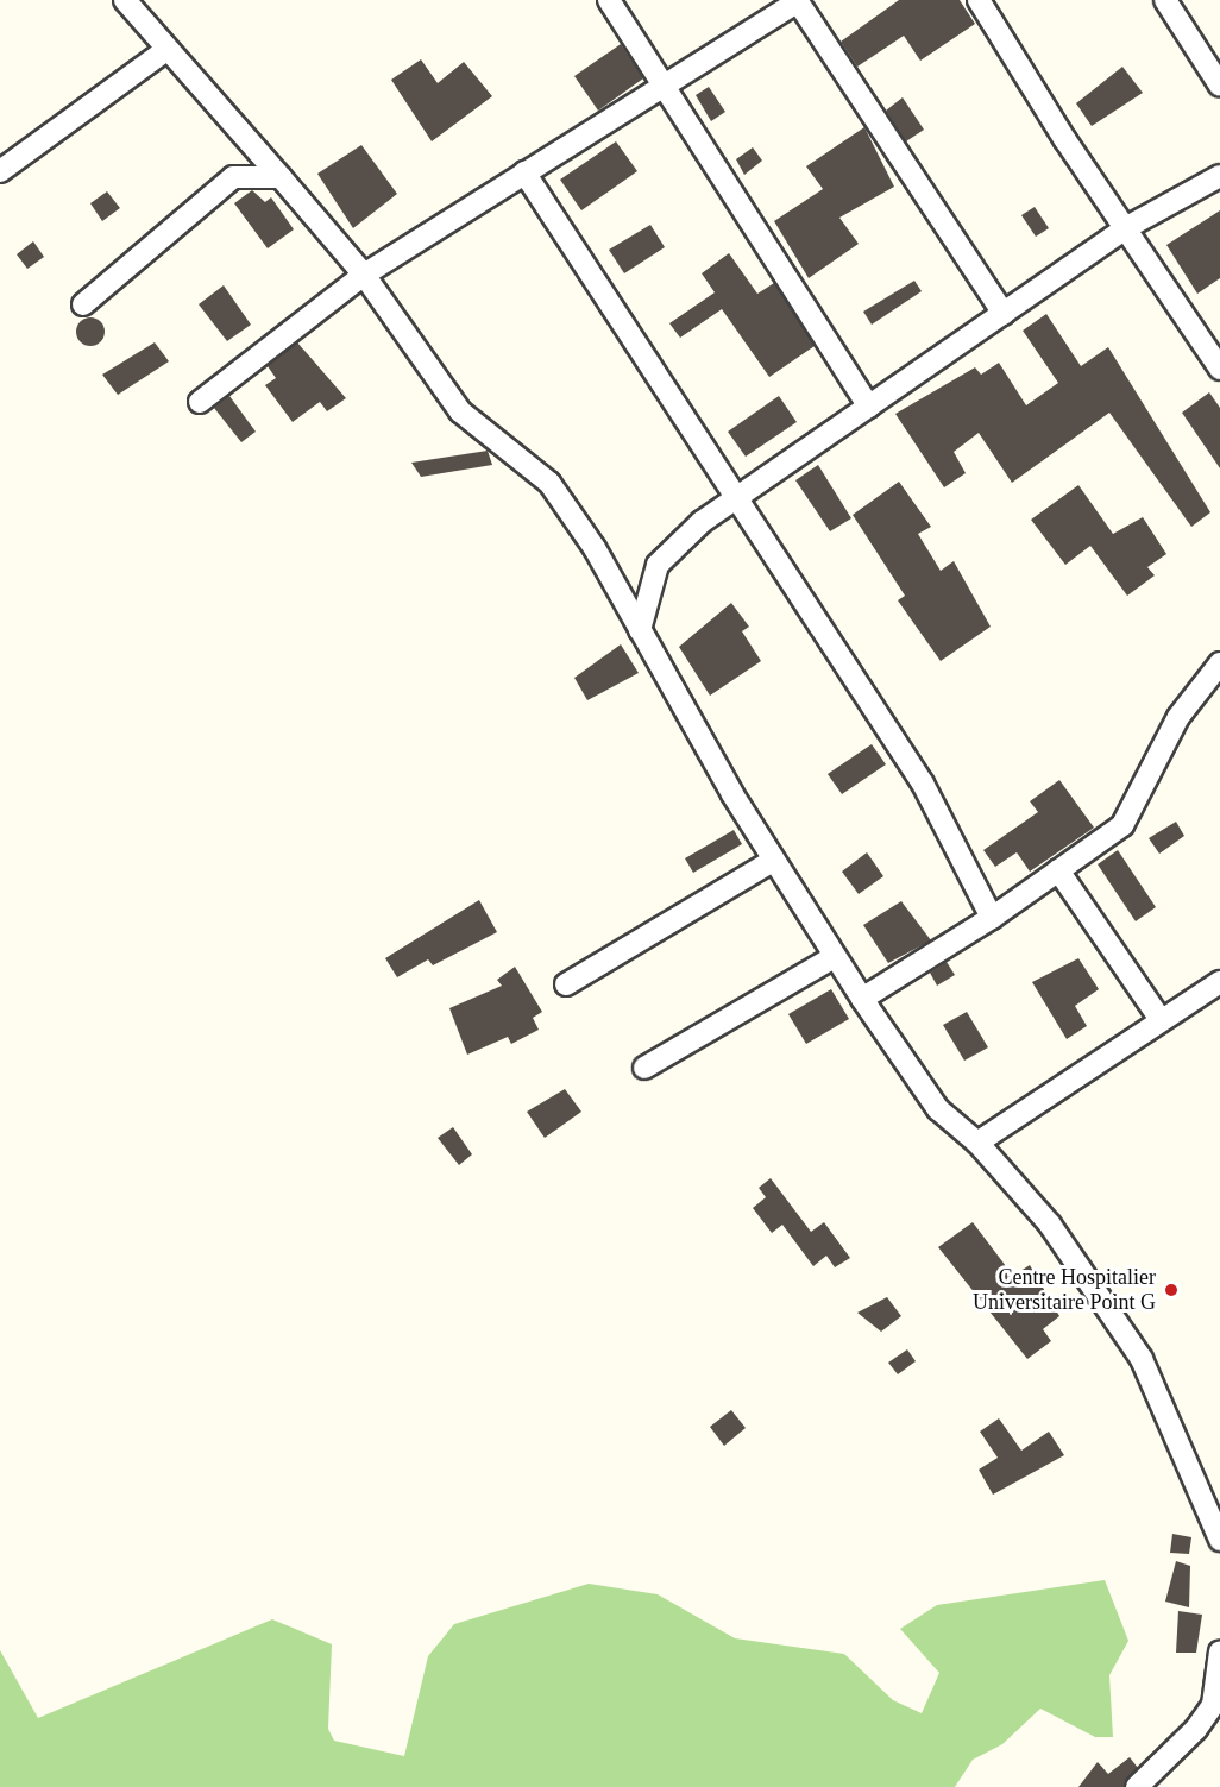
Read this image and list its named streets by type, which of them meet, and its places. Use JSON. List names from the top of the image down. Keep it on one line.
{"places":["Centre Hospitalier Universitaire Point G"]}
